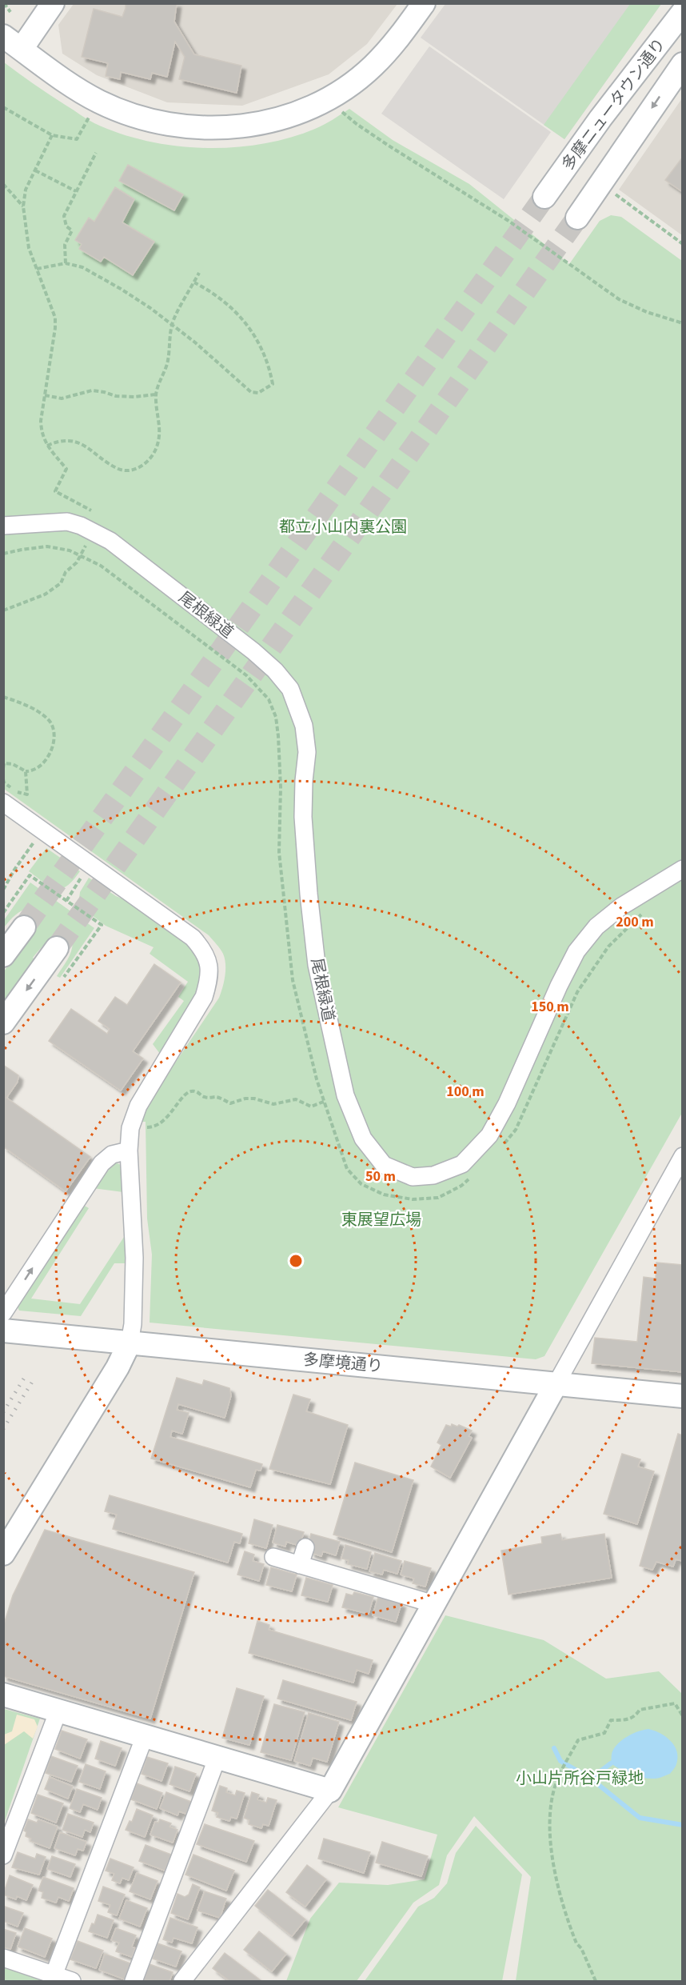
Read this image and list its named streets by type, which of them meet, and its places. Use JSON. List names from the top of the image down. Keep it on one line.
{"streets":{"street":["多摩ニュータウン通り","尾根緑道","多摩境通り"]},"parks":["都立小山内裏公園","東展望広場","小山片所谷戸緑地"],"rings":["200 m","150 m","100 m","50 m"]}
